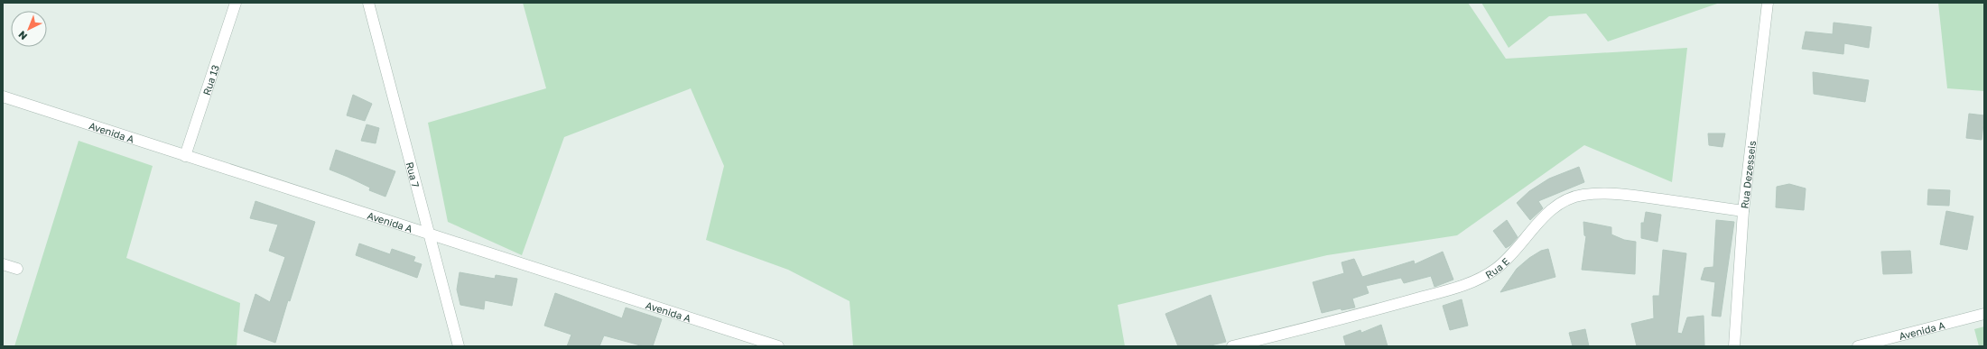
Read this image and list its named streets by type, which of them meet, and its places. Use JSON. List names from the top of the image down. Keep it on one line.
{"streets":{"street":["Rua 13","Avenida A","Rua Dezesseis","Rua 7","Rua E"]},"crossings":[["Rua 13","Avenida A"],["Avenida A","Rua 7"],["Rua Dezesseis","Rua E"]],"north":"bottom left"}
